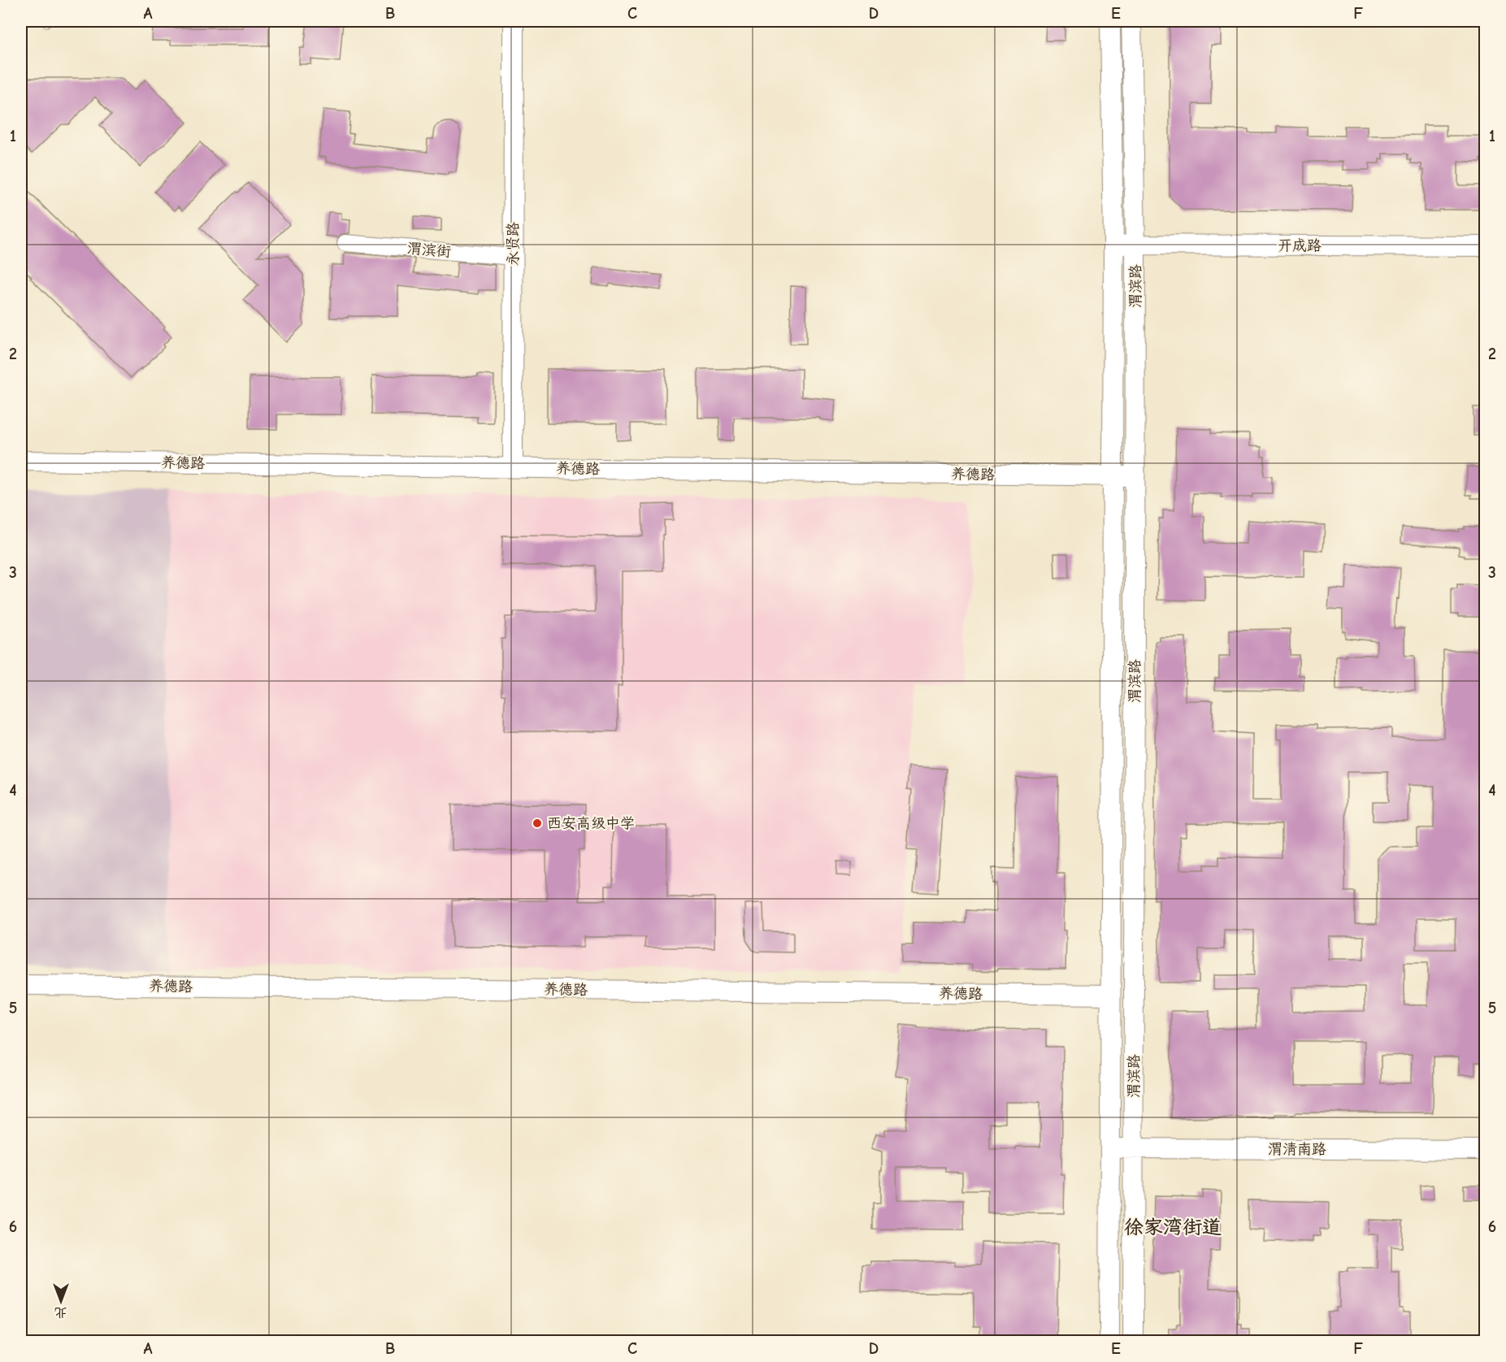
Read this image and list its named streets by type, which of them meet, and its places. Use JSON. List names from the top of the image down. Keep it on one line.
{"streets":{"street":["永贤路","开成路","渭滨街","渭滨路","养德路","渭清南路"]},"crossings":[["永贤路","渭滨街"],["永贤路","养德路"],["开成路","渭滨路"],["渭滨路","养德路"],["渭滨路","渭清南路"]],"districts":["徐家湾街道"],"places":["西安高级中学"],"north":"bottom","grid":{"columns":["A","B","C","D","E","F"],"rows":["1","2","3","4","5","6"]}}
